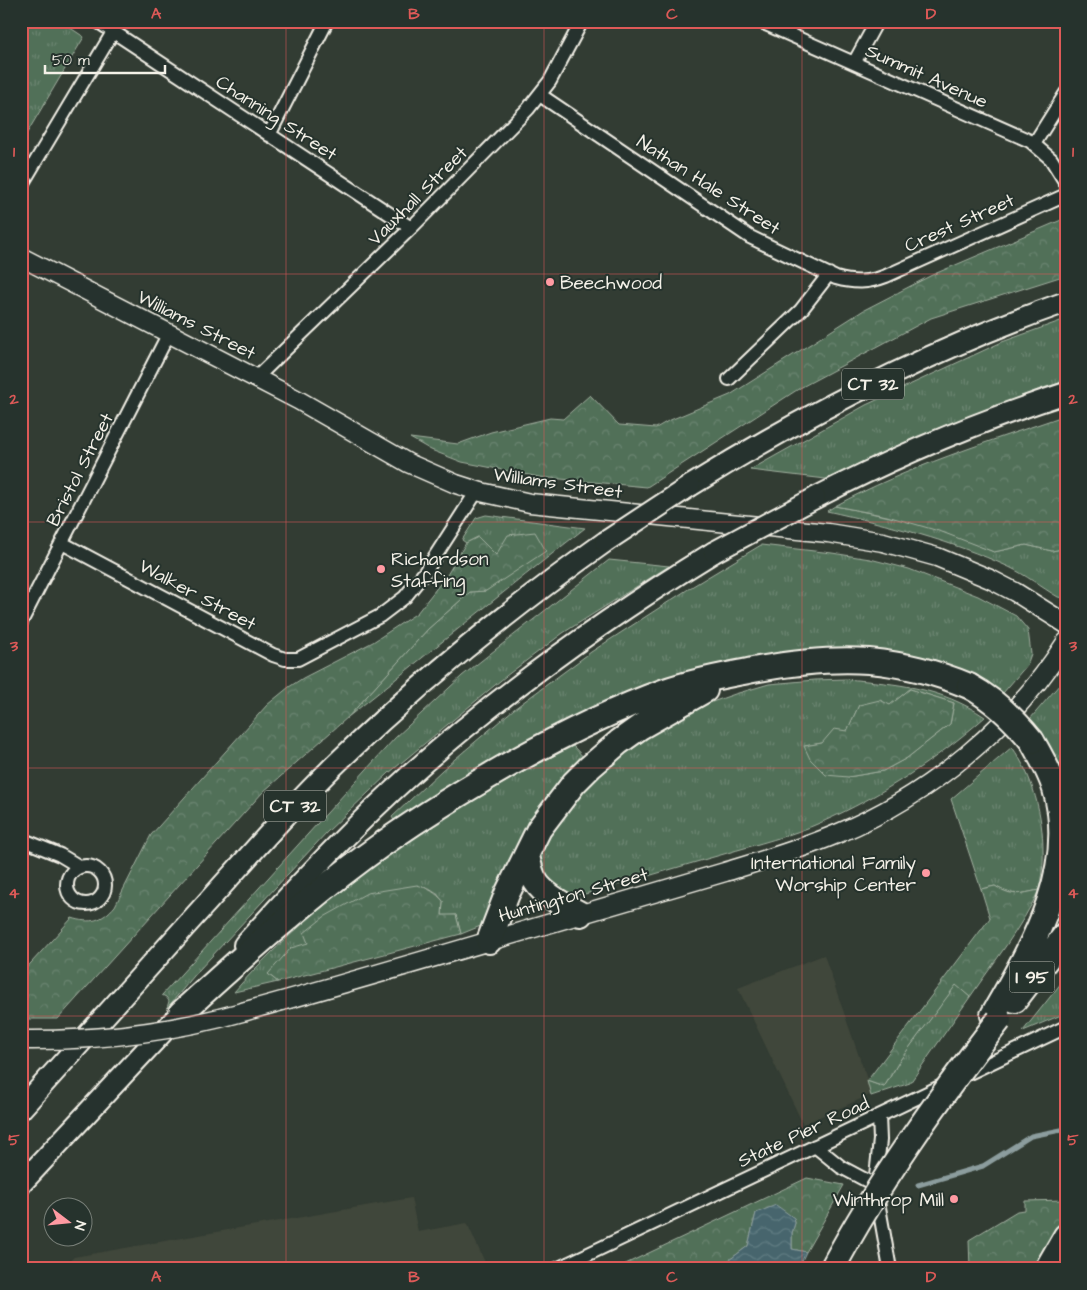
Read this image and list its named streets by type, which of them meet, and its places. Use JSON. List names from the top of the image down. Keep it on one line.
{"streets":{"highway":["I 95"],"main road":["Williams Street","CT 32","Huntington Street"],"street":["Summit Avenue","Channing Street","Nathan Hale Street","Vauxhall Street","Crest Street","Bristol Street","Walker Street","State Pier Road"]},"crossings":[["Channing Street","Vauxhall Street"],["Nathan Hale Street","Vauxhall Street"],["Nathan Hale Street","Crest Street"],["Vauxhall Street","Williams Street"],["Williams Street","Bristol Street"],["Williams Street","Walker Street"],["Bristol Street","Walker Street"]],"places":["Beechwood","Richardson Staffing","International Family Worship Center","Winthrop Mill"],"scale_bar":"50 m","north":"right","grid":{"columns":["A","B","C","D"],"rows":["1","2","3","4","5"]}}
